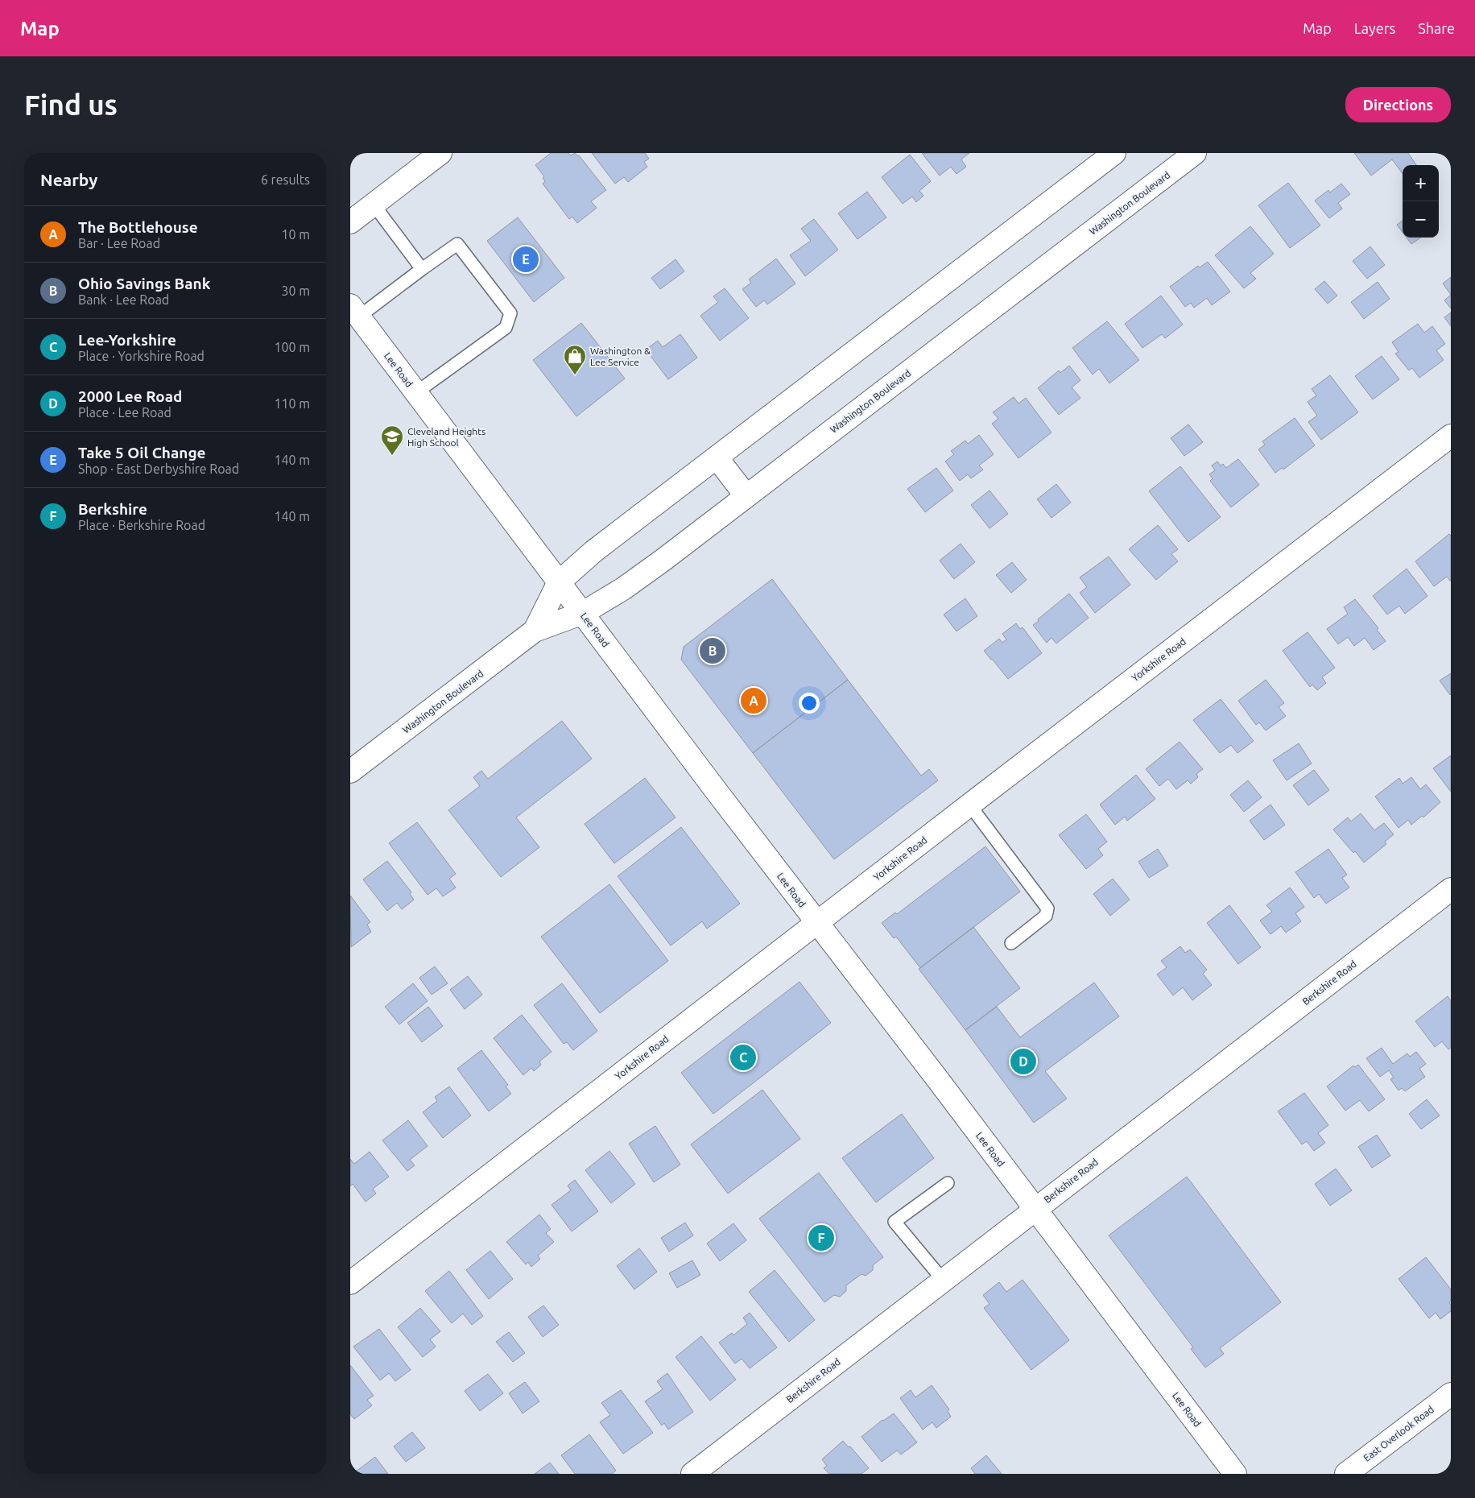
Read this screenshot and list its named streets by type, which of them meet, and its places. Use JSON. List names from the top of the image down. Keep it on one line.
{"streets":{"street":["Washington Boulevard","Lee Road","Yorkshire Road","Berkshire Road","East Overlook Road"]},"crossings":[["Washington Boulevard","Lee Road"],["Lee Road","Yorkshire Road"],["Lee Road","Berkshire Road"]],"places":{"shop":["Washington & Lee Service"],"school or university":["Cleveland Heights High School"]},"page":{"header":"Map","nav":["Map","Layers","Share"],"buttons":"Directions","title":"Find us","heading":["Nearby","6 results"],"map_buttons":["+","−"],"list":[{"mark":"A","name":"The Bottlehouse","note":"Bar · Lee Road","value":"10 m"},{"mark":"B","name":"Ohio Savings Bank","note":"Bank · Lee Road","value":"30 m"},{"mark":"C","name":"Lee-Yorkshire","note":"Place · Yorkshire Road","value":"100 m"},{"mark":"D","name":"2000 Lee Road","note":"Place · Lee Road","value":"110 m"},{"mark":"E","name":"Take 5 Oil Change","note":"Shop · East Derbyshire Road","value":"140 m"},{"mark":"F","name":"Berkshire","note":"Place · Berkshire Road","value":"140 m"}],"pins":["E","B","A","C","D","F"]}}
